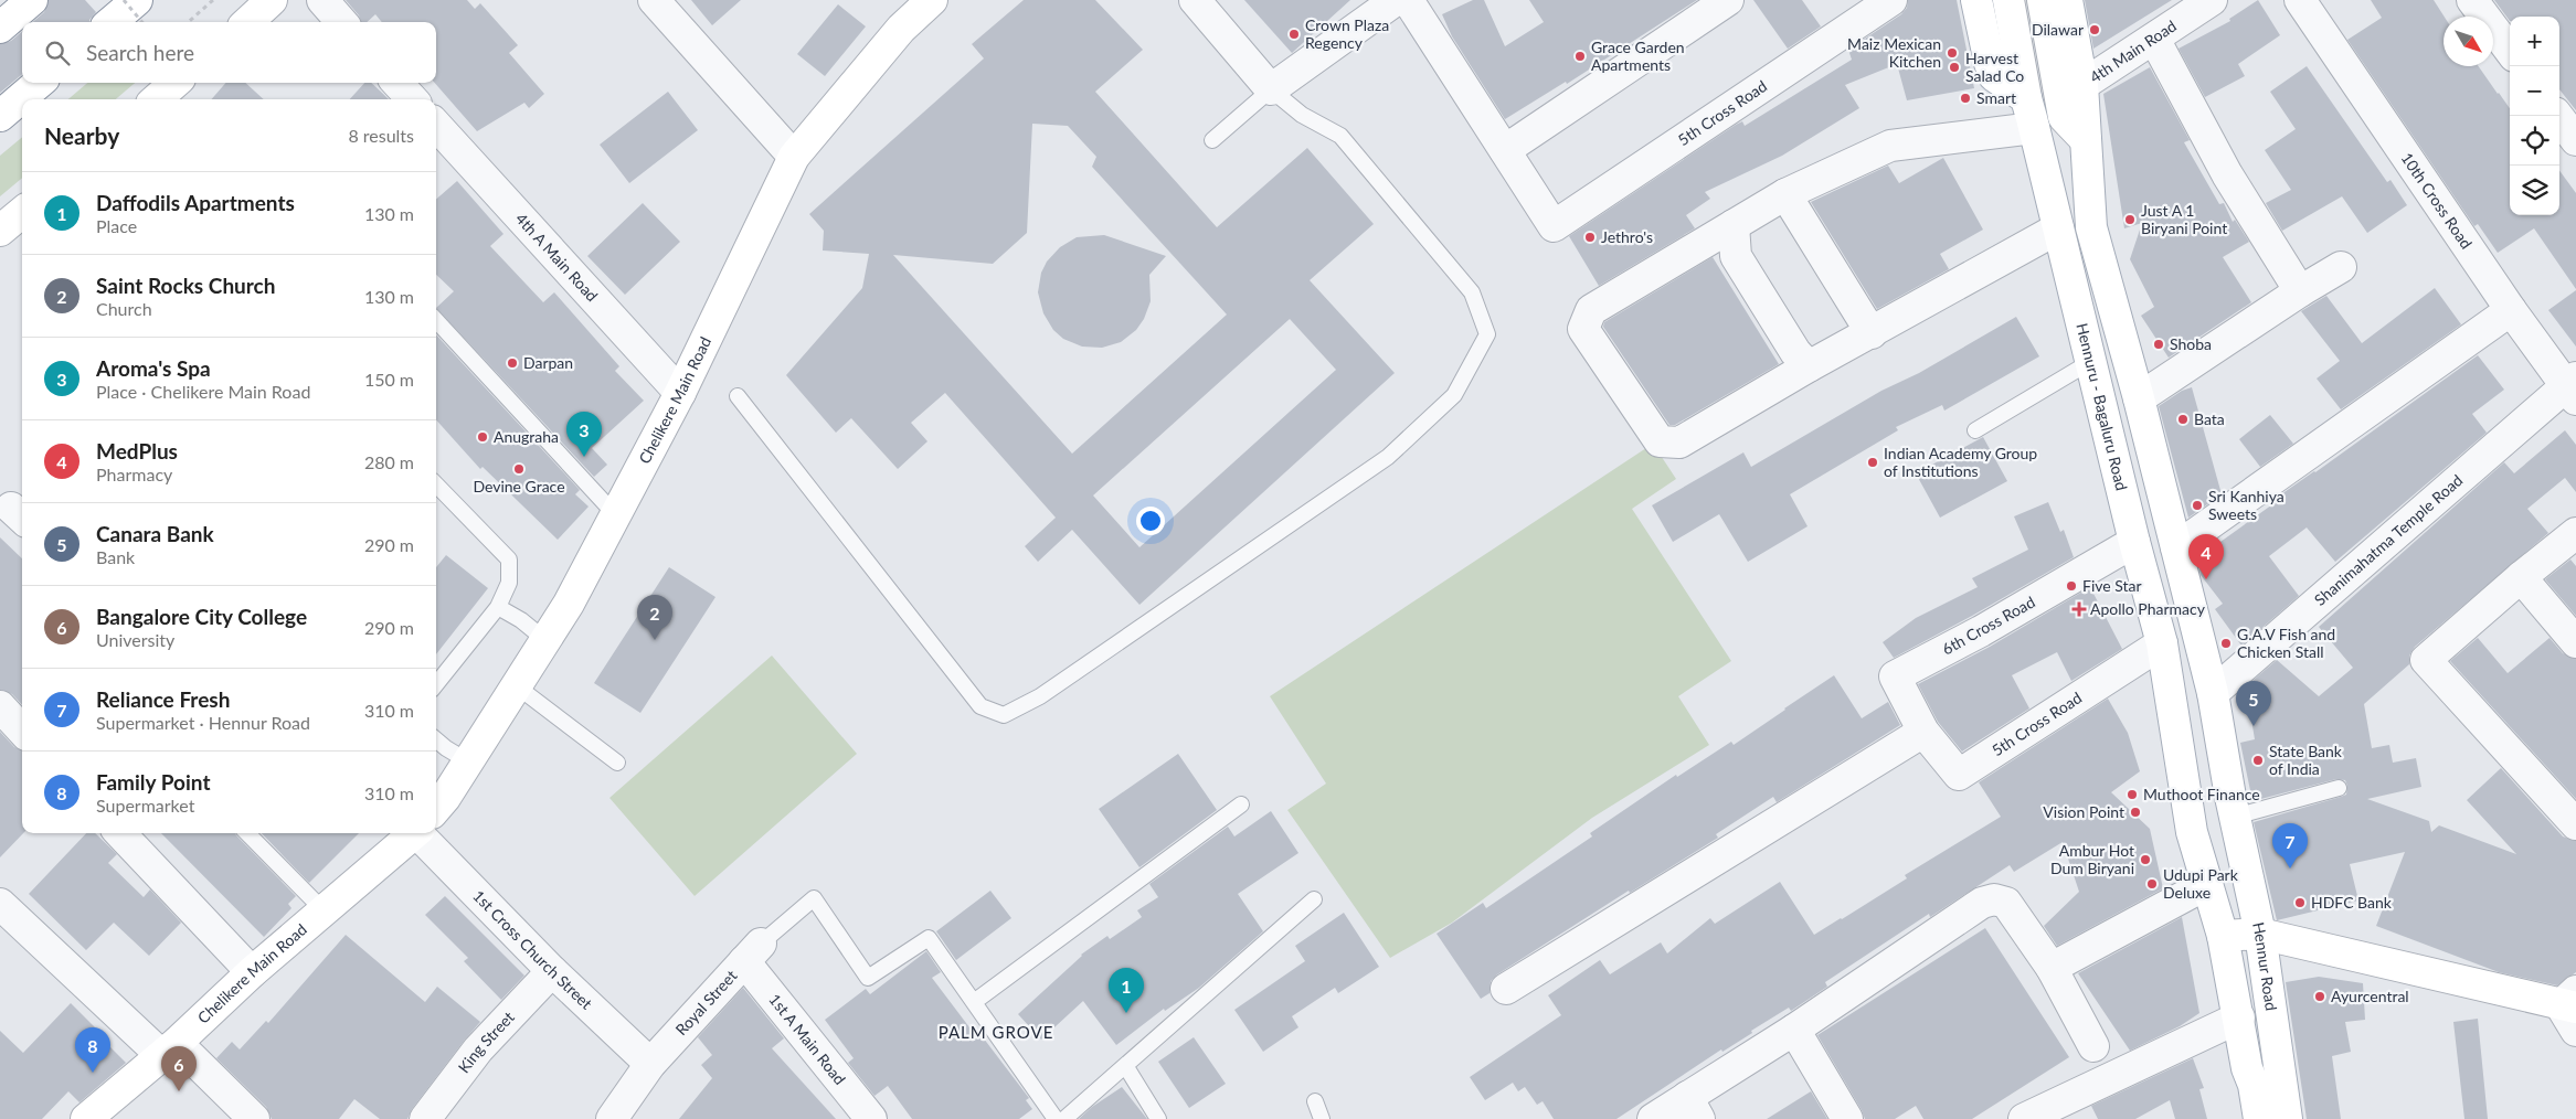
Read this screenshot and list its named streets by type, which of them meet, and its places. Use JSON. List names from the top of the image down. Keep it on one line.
{"streets":{"main road":["Chelikere Main Road","Hennuru - Bagaluru Road","Hennur Road"],"street":["4th Main Road","5th Cross Road","10th Cross Road","4th A Main Road","Shanimahatma Temple Road","6th Cross Road","1st Cross Church Street","Royal Street","1st A Main Road","King Street"]},"crossings":[["5th Cross Road","Hennuru - Bagaluru Road"],["5th Cross Road","6th Cross Road"],["10th Cross Road","Shanimahatma Temple Road"],["4th A Main Road","Chelikere Main Road"],["Hennuru - Bagaluru Road","6th Cross Road"],["1st Cross Church Street","Royal Street"],["1st Cross Church Street","King Street"],["Royal Street","1st A Main Road"]],"districts":["PALM GROVE"],"places":{"other":["Dilawar","Crown Plaza Regency","Maiz Mexican Kitchen","Grace Garden Apartments","Harvest Salad Co","Smart","Just A 1 Biryani Point","Jethro's","Shoba","Darpan","Bata","Anugraha","Indian Academy Group of Institutions","Devine Grace","Sri Kanhiya Sweets","Five Star","G.A.V Fish and Chicken Stall","State Bank of India","Muthoot Finance","Vision Point","Ambur Hot Dum Biryani","Udupi Park Deluxe","HDFC Bank","Ayurcentral"],"health":["Apollo Pharmacy"]},"north":"bottom right","page":{"map_buttons":["+","−"],"search":"Search here","heading":["Nearby","8 results"],"list":[{"mark":"1","name":"Daffodils Apartments","note":"Place","value":"130 m"},{"mark":"2","name":"Saint Rocks Church","note":"Church","value":"130 m"},{"mark":"3","name":"Aroma's Spa","note":"Place · Chelikere Main Road","value":"150 m"},{"mark":"4","name":"MedPlus","note":"Pharmacy","value":"280 m"},{"mark":"5","name":"Canara Bank","note":"Bank","value":"290 m"},{"mark":"6","name":"Bangalore City College","note":"University","value":"290 m"},{"mark":"7","name":"Reliance Fresh","note":"Supermarket · Hennur Road","value":"310 m"},{"mark":"8","name":"Family Point","note":"Supermarket","value":"310 m"}],"pins":["3","4","2","5","7","1","8","6"]}}
